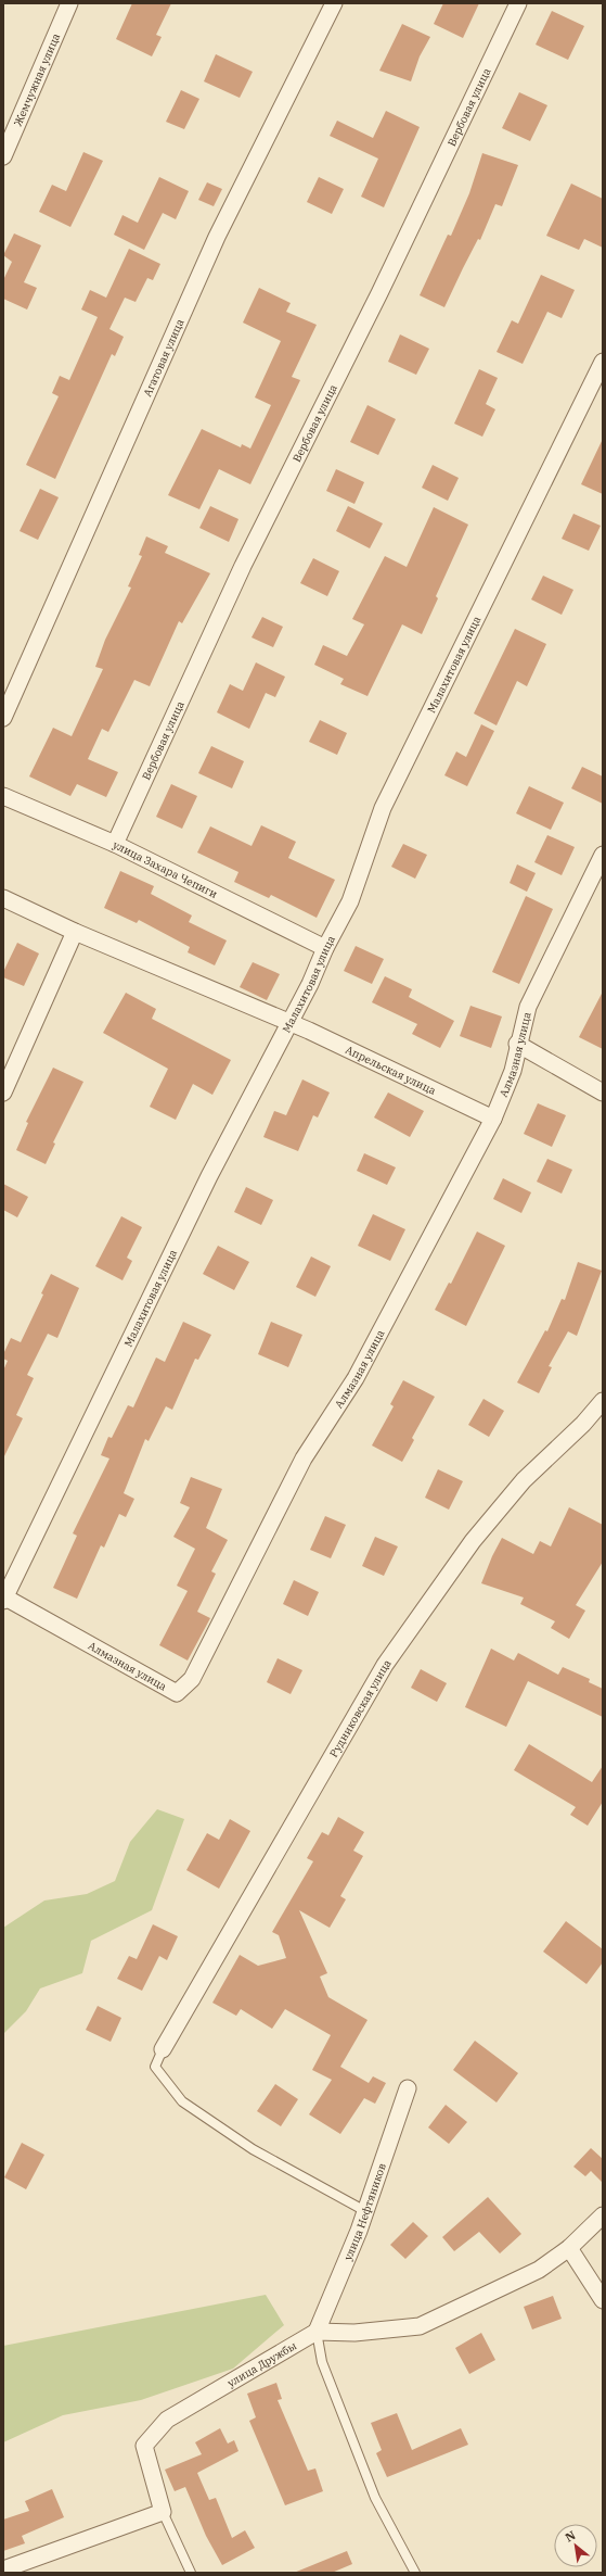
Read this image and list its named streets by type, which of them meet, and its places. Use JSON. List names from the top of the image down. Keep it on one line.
{"streets":{"street":["Жемчужная улица","Вербовая улица","Агатовая улица","Малахитовая улица","улица Захара Чепиги","Алмазная улица","Апрельская улица","Рудниковская улица","улица Нефтяников","улица Дружбы"]},"crossings":[["Вербовая улица","улица Захара Чепиги"],["Малахитовая улица","улица Захара Чепиги"],["Малахитовая улица","Алмазная улица"],["Малахитовая улица","Апрельская улица"],["Алмазная улица","Апрельская улица"],["улица Нефтяников","улица Дружбы"]],"north":"top left"}
